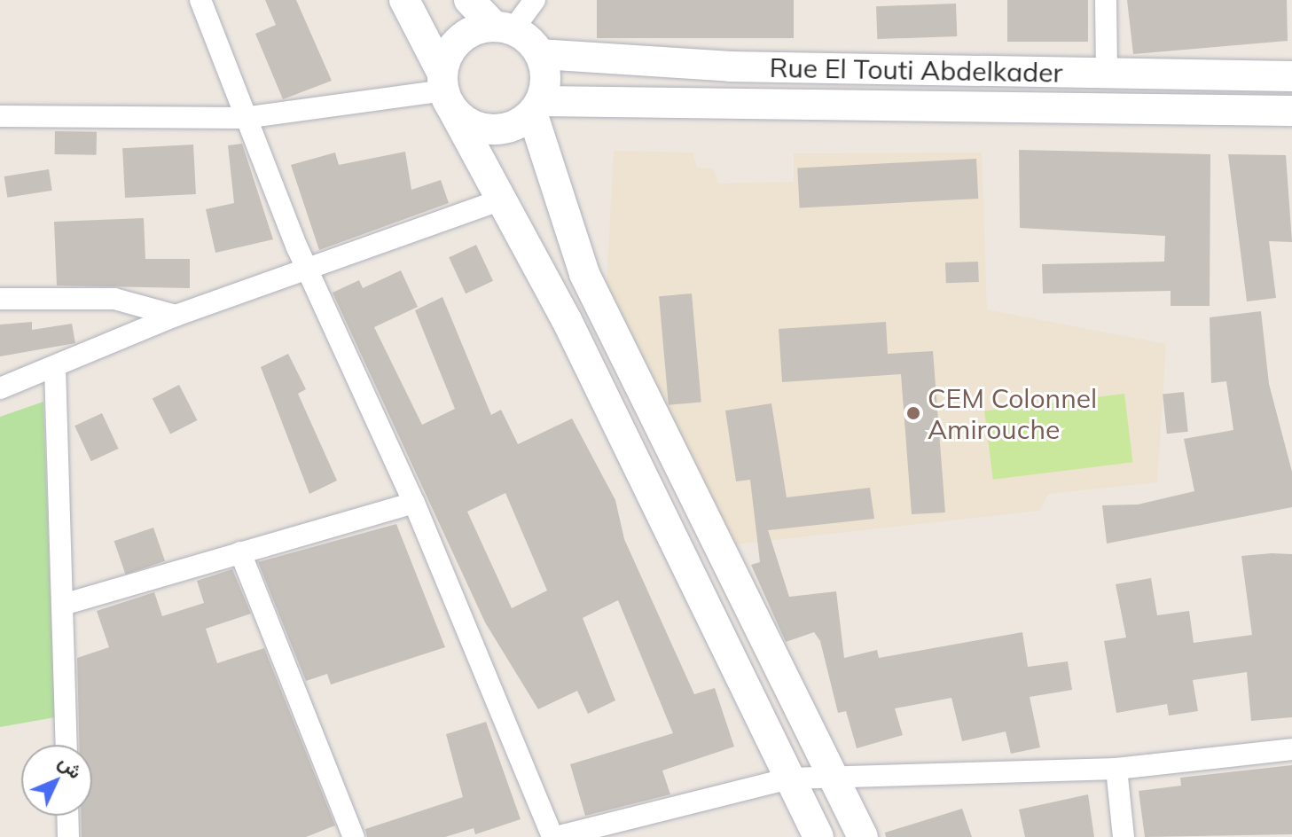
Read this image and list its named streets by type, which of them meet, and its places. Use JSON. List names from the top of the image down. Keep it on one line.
{"streets":{"main road":["Rue El Touti Abdelkader"]},"places":["CEM Colonnel Amirouche"],"north":"top right"}
